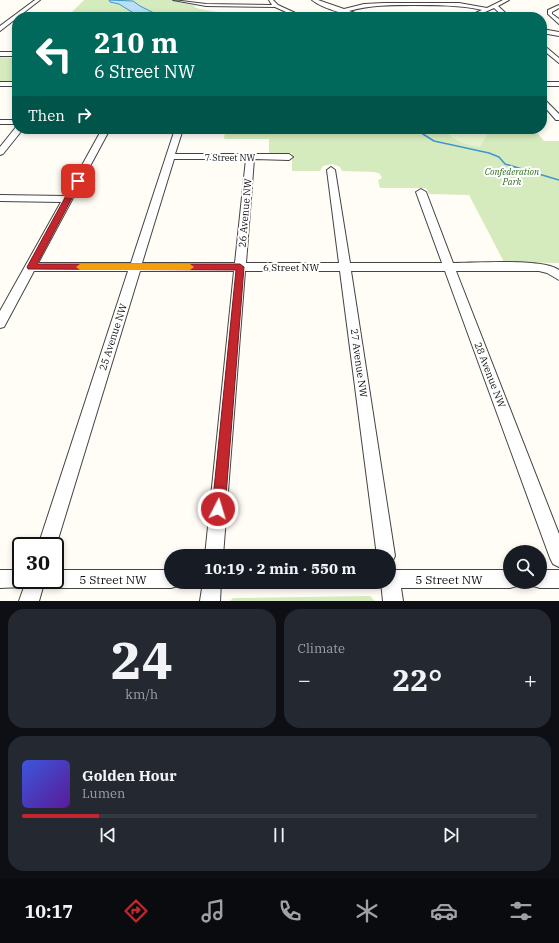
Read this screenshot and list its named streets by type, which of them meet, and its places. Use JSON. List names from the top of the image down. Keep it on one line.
{"streets":{"street":["7 Street NW","26 Avenue NW","6 Street NW","25 Avenue NW","27 Avenue NW","28 Avenue NW","5 Street NW"]},"crossings":[["7 Street NW","26 Avenue NW"],["7 Street NW","25 Avenue NW"],["26 Avenue NW","6 Street NW"],["6 Street NW","25 Avenue NW"],["6 Street NW","27 Avenue NW"],["6 Street NW","28 Avenue NW"]],"parks":["Confederation Park"],"page":{"turn":["210 m","6 Street NW"],"then":"Then","limit":"30","trip":"10:19 · 2 min · 550 m","tile":[["24","km/h"],"Climate"],"heat":["−","22°","+"],"song":["Golden Hour","Lumen"],"tabs":"10:17"}}
